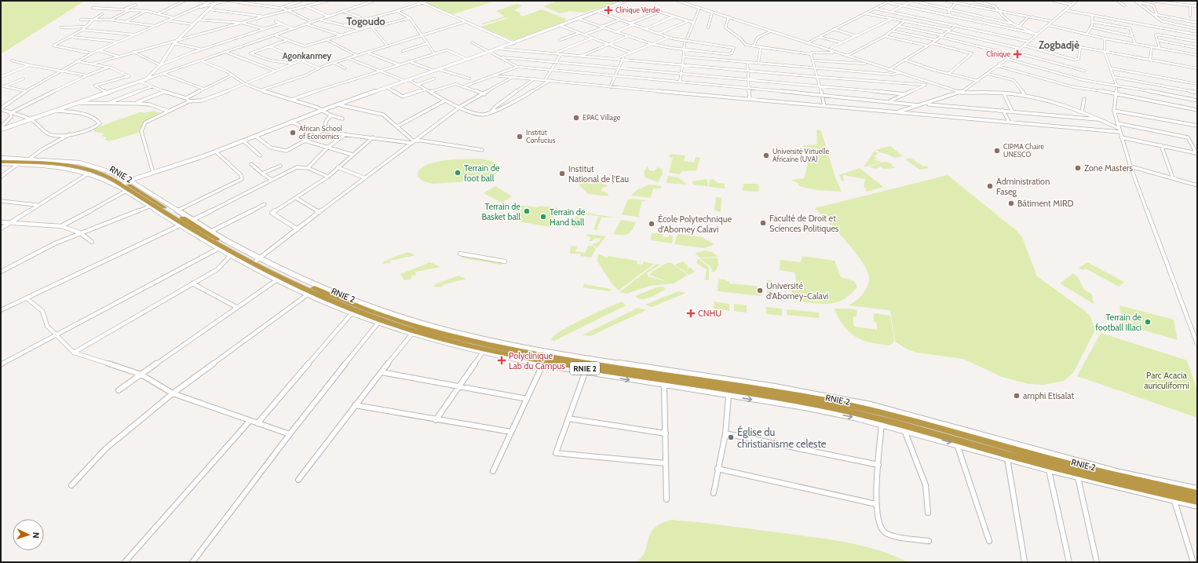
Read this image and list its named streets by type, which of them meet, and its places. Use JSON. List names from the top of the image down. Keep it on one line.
{"streets":{"highway":["RNIE 2"]},"districts":["Togoudo","Zogbadjè","Agonkanmey"],"parks":["Parc Acacia auriculiformi"],"places":{"health":["Clinique Verdie","Clinique","CNHU","Polyclinique Lab du Campus"],"other":["EPAC Village","African School of Economics","Institut Confucius","CIPMA Chaire UNESCO","Université Virtuelle Africaine (UVA)","Zone Masters","Terrain de foot ball","Institut National de l'Eau","Administration Faseg","Bâtiment MIRD","Terrain de Basket ball","Terrain de Hand ball","Faculté de Droit et Sciences Politiques","École Polytechnique d’Abomey Calavi","Université d'Abomey-Calavi","Terrain de football Illaci","amphi Etisalat","Église du christianisme celeste"]},"north":"right"}
